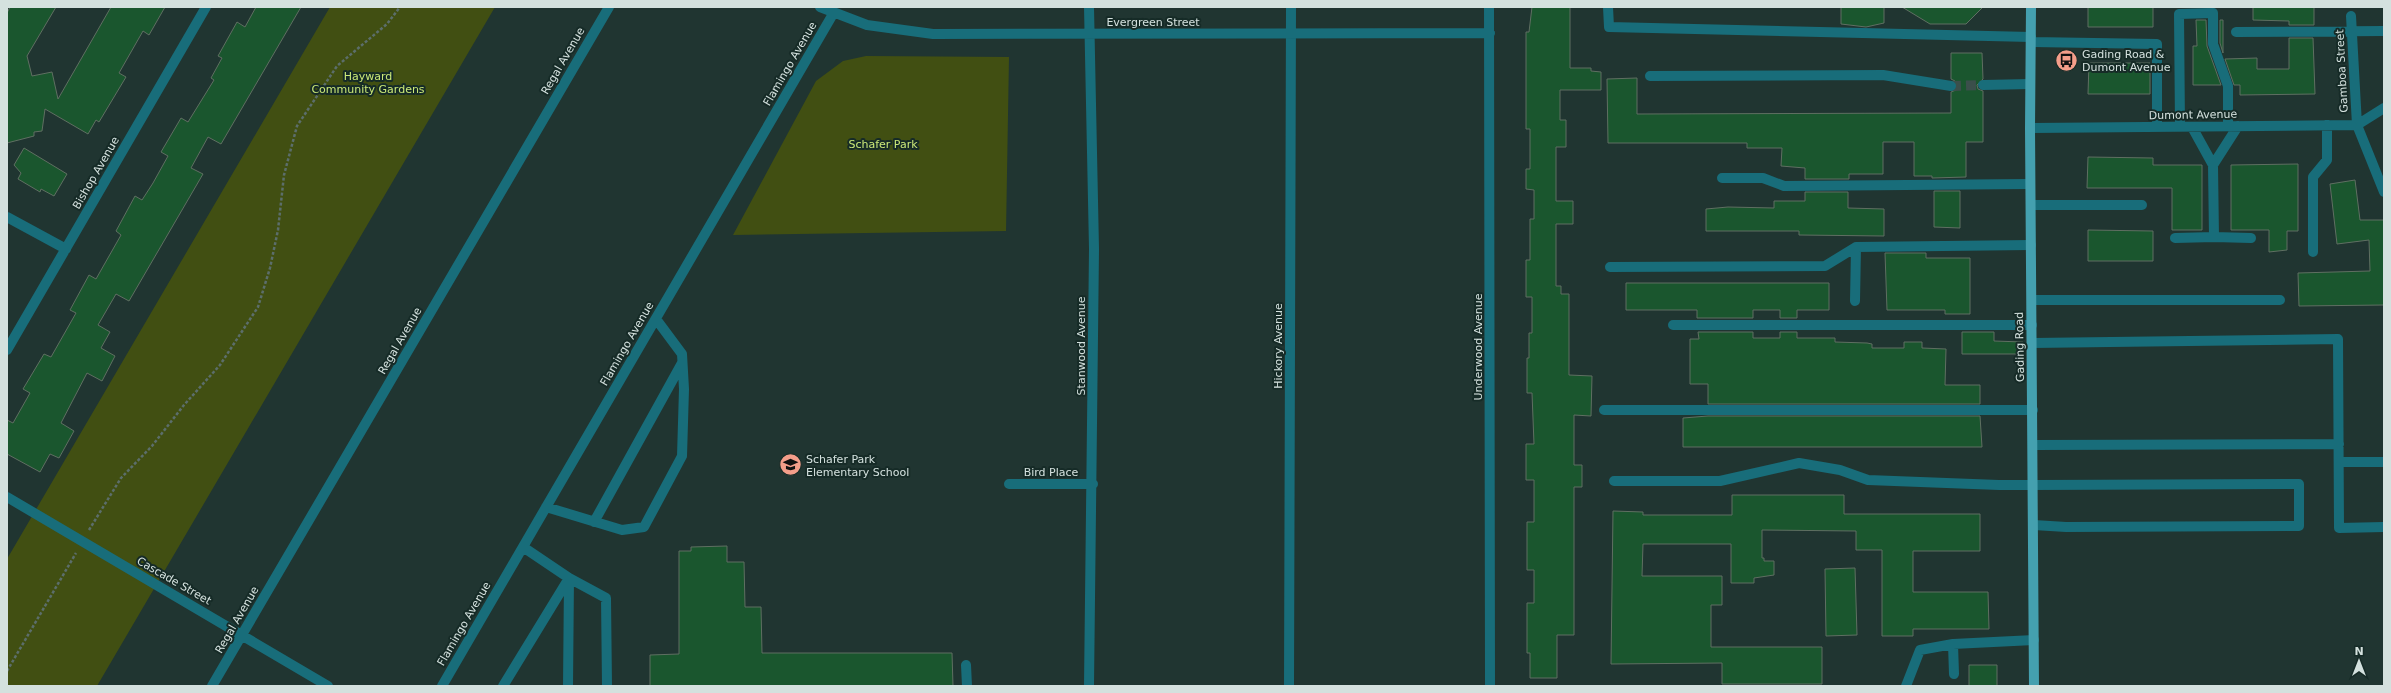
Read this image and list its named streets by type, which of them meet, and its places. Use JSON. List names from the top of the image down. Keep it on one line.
{"streets":{"main road":["Gading Road"],"street":["Evergreen Street","Regal Avenue","Flamingo Avenue","Gamboa Street","Dumont Avenue","Bishop Avenue","Stanwood Avenue","Hickory Avenue","Underwood Avenue","Bird Place","Cascade Street"]},"crossings":[["Evergreen Street","Flamingo Avenue"],["Evergreen Street","Stanwood Avenue"],["Evergreen Street","Hickory Avenue"],["Evergreen Street","Underwood Avenue"],["Regal Avenue","Cascade Street"],["Gamboa Street","Dumont Avenue"],["Dumont Avenue","Gading Road"],["Stanwood Avenue","Bird Place"]],"parks":["Hayward Community Gardens","Schafer Park"],"places":{"bus stop":["Gading Road & Dumont Avenue"],"school or university":["Schafer Park Elementary School"]},"north":"top"}
